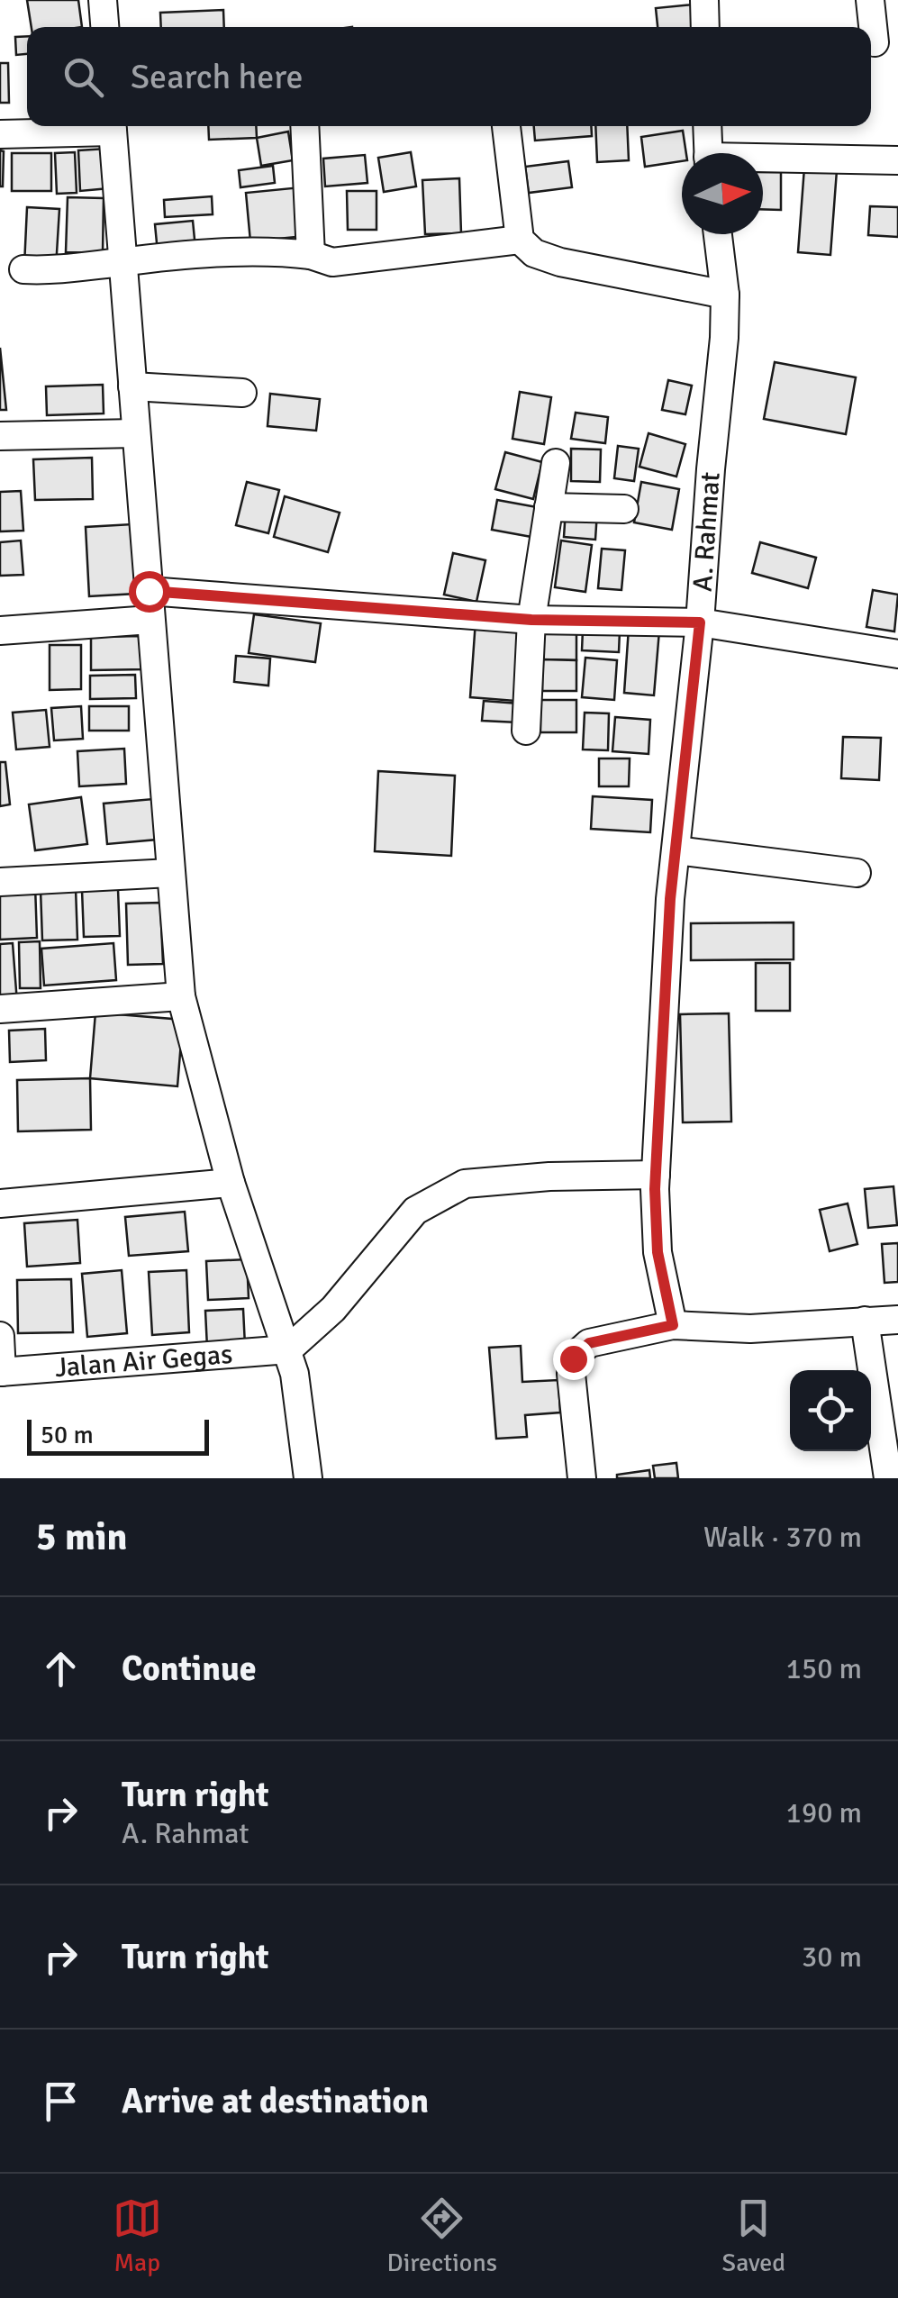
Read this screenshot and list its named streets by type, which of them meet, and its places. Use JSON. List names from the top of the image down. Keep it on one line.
{"streets":{"street":["A. Rahmat","Jalan Air Gegas"]},"scale_bar":"50 m","north":"right","page":{"search":"Search here","scale":"50 m","heading":["5 min","Walk · 370 m"],"list":[["Continue","150 m"],["Turn right","A. Rahmat","190 m"],["Turn right","30 m"],"Arrive at destination"],"nav":["Map","Directions","Saved"]}}
